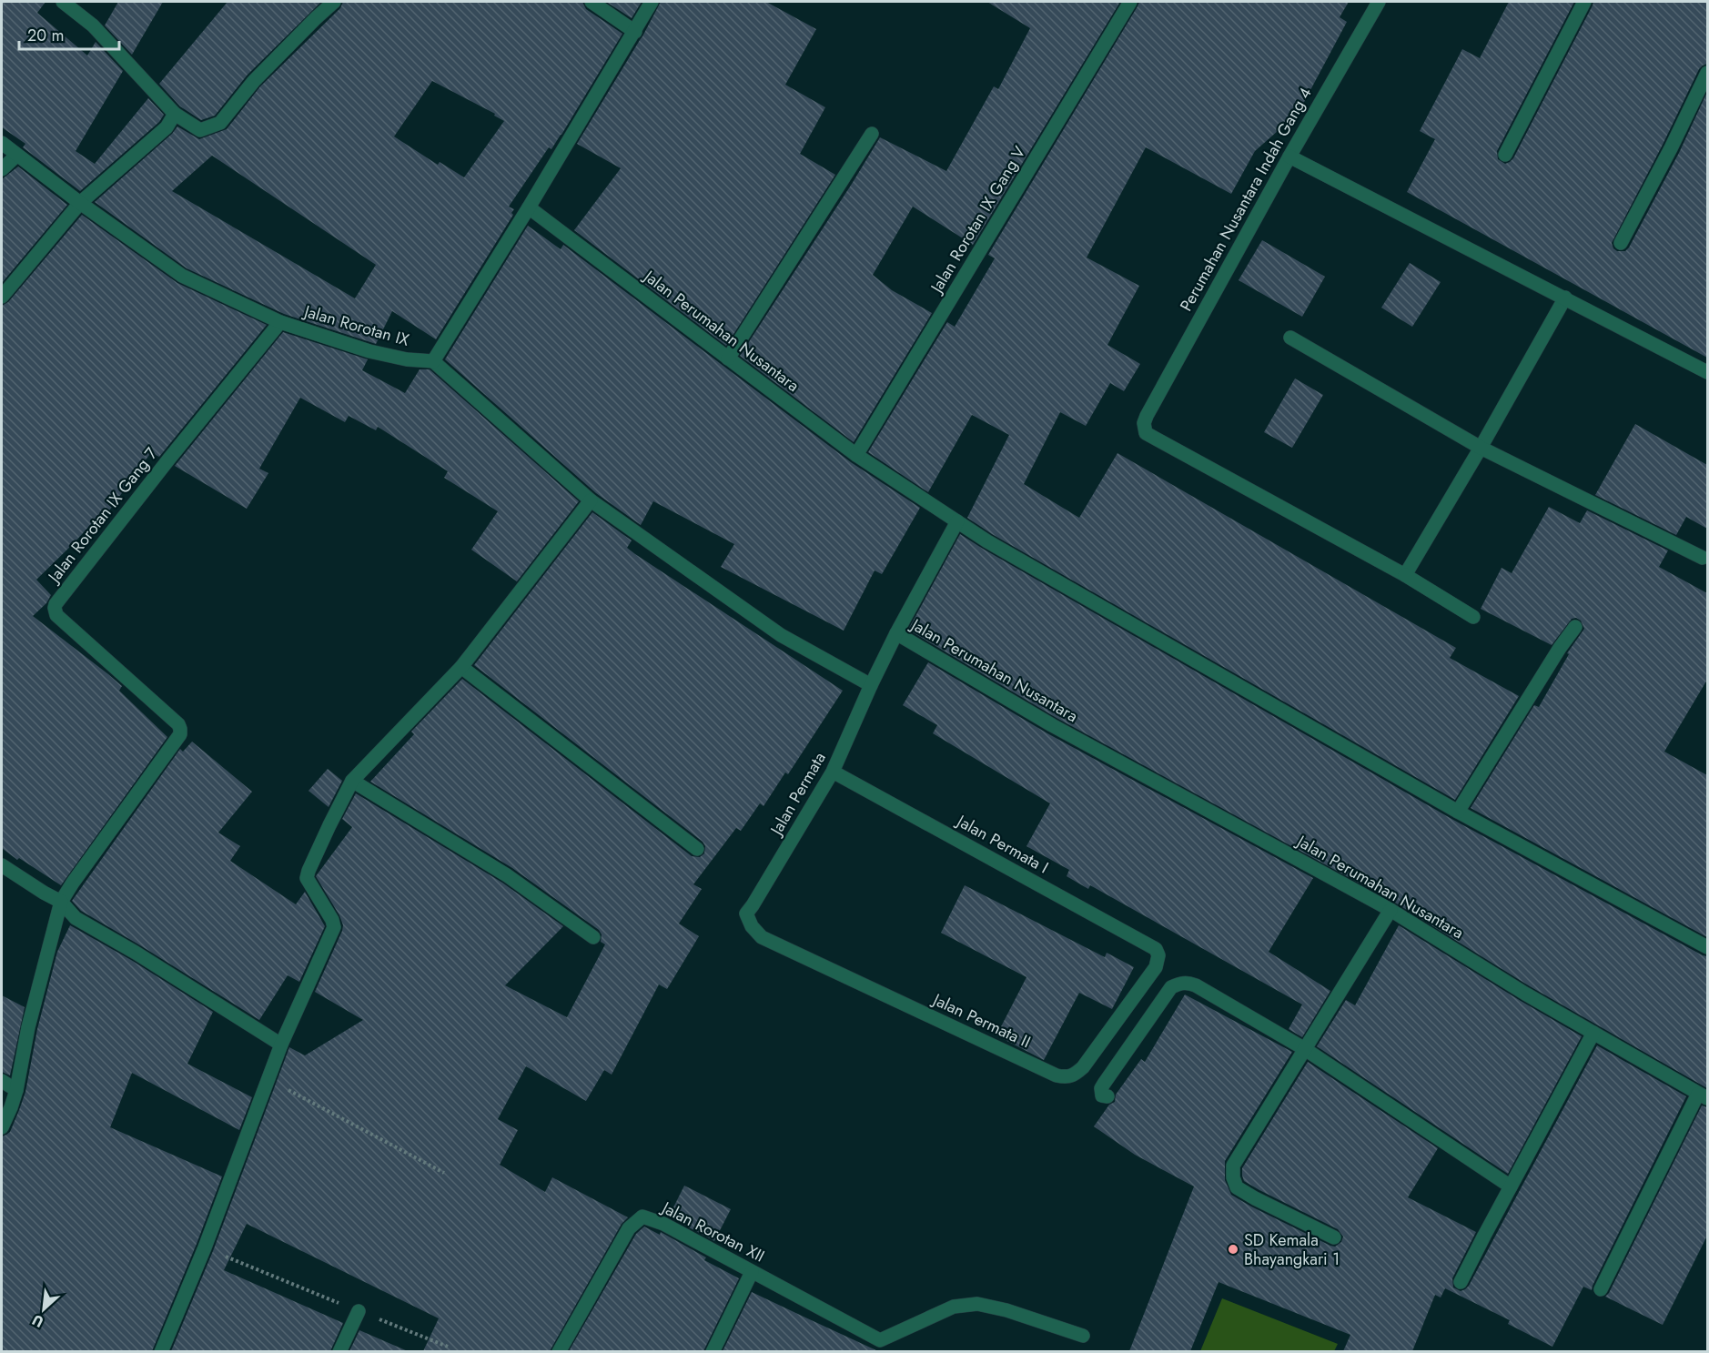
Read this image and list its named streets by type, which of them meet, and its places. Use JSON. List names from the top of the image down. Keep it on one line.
{"streets":{"street":["Perumahan Nusantara Indah Gang 4","Jalan Rorotan IX Gang V","Jalan Rorotan IX","Jalan Perumahan Nusantara","Jalan Rorotan IX Gang 7","Jalan Permata","Jalan Permata I","Jalan Permata II","Jalan Rorotan XII"]},"crossings":[["Jalan Rorotan IX Gang V","Jalan Perumahan Nusantara"],["Jalan Rorotan IX","Jalan Rorotan IX Gang 7"],["Jalan Perumahan Nusantara","Jalan Permata"],["Jalan Permata","Jalan Permata I"],["Jalan Permata","Jalan Permata II"],["Jalan Permata I","Jalan Permata II"]],"places":["SD Kemala Bhayangkari 1"],"scale_bar":"20 m","north":"bottom left"}
